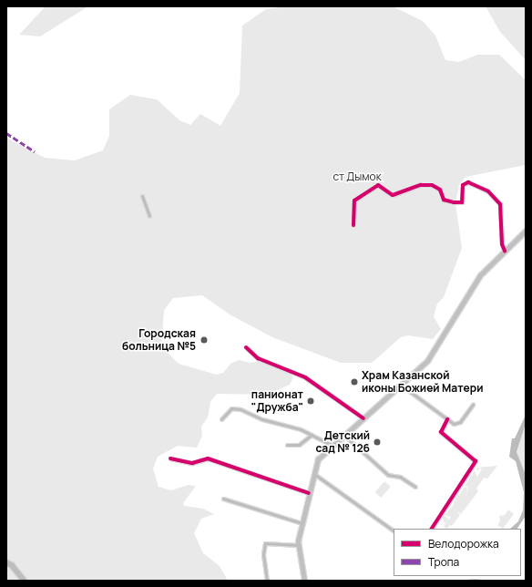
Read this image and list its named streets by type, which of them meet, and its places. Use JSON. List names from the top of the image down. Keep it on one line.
{"parks":["ст Дымок"],"places":["Городская больница №5","Храм Казанской иконы Божией Матери","панионат \"Дружба\"","Детский сад № 126"],"legend":["Велодорожка","Тропа"]}
